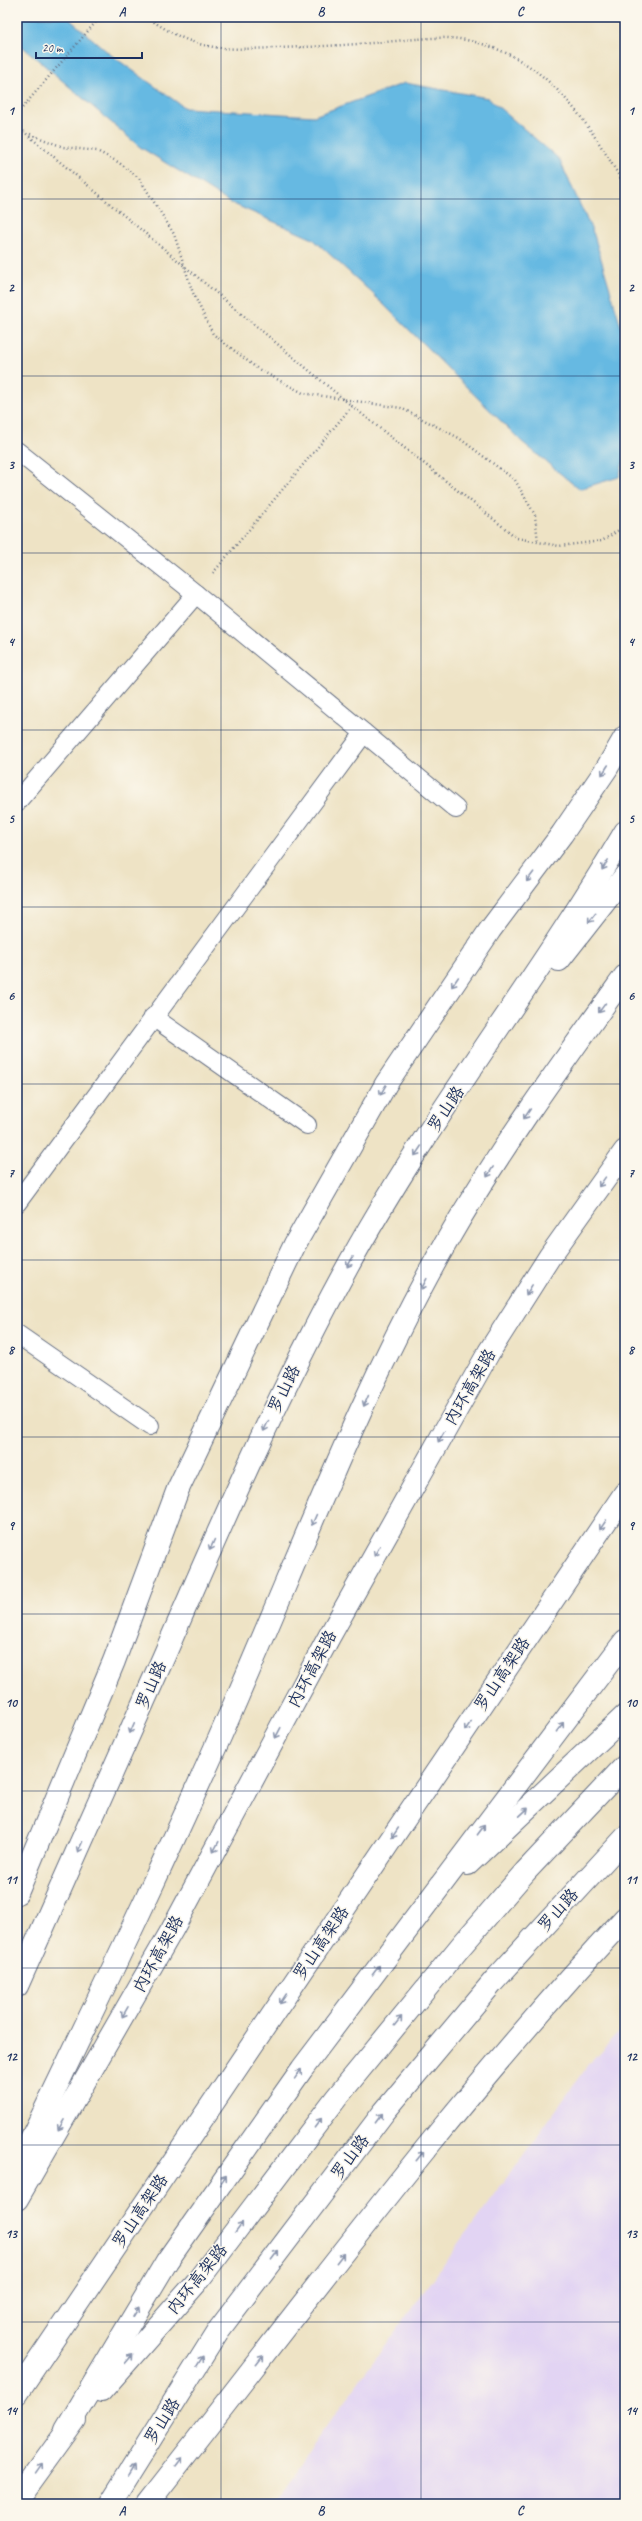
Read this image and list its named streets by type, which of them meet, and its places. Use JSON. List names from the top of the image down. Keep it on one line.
{"streets":{"main road":["罗山路","内环高架路","罗山高架路"]},"scale_bar":"20 m","grid":{"columns":["A","B","C"],"rows":["1","2","3","4","5","6","7","8","9","10","11","12","13","14"]}}
